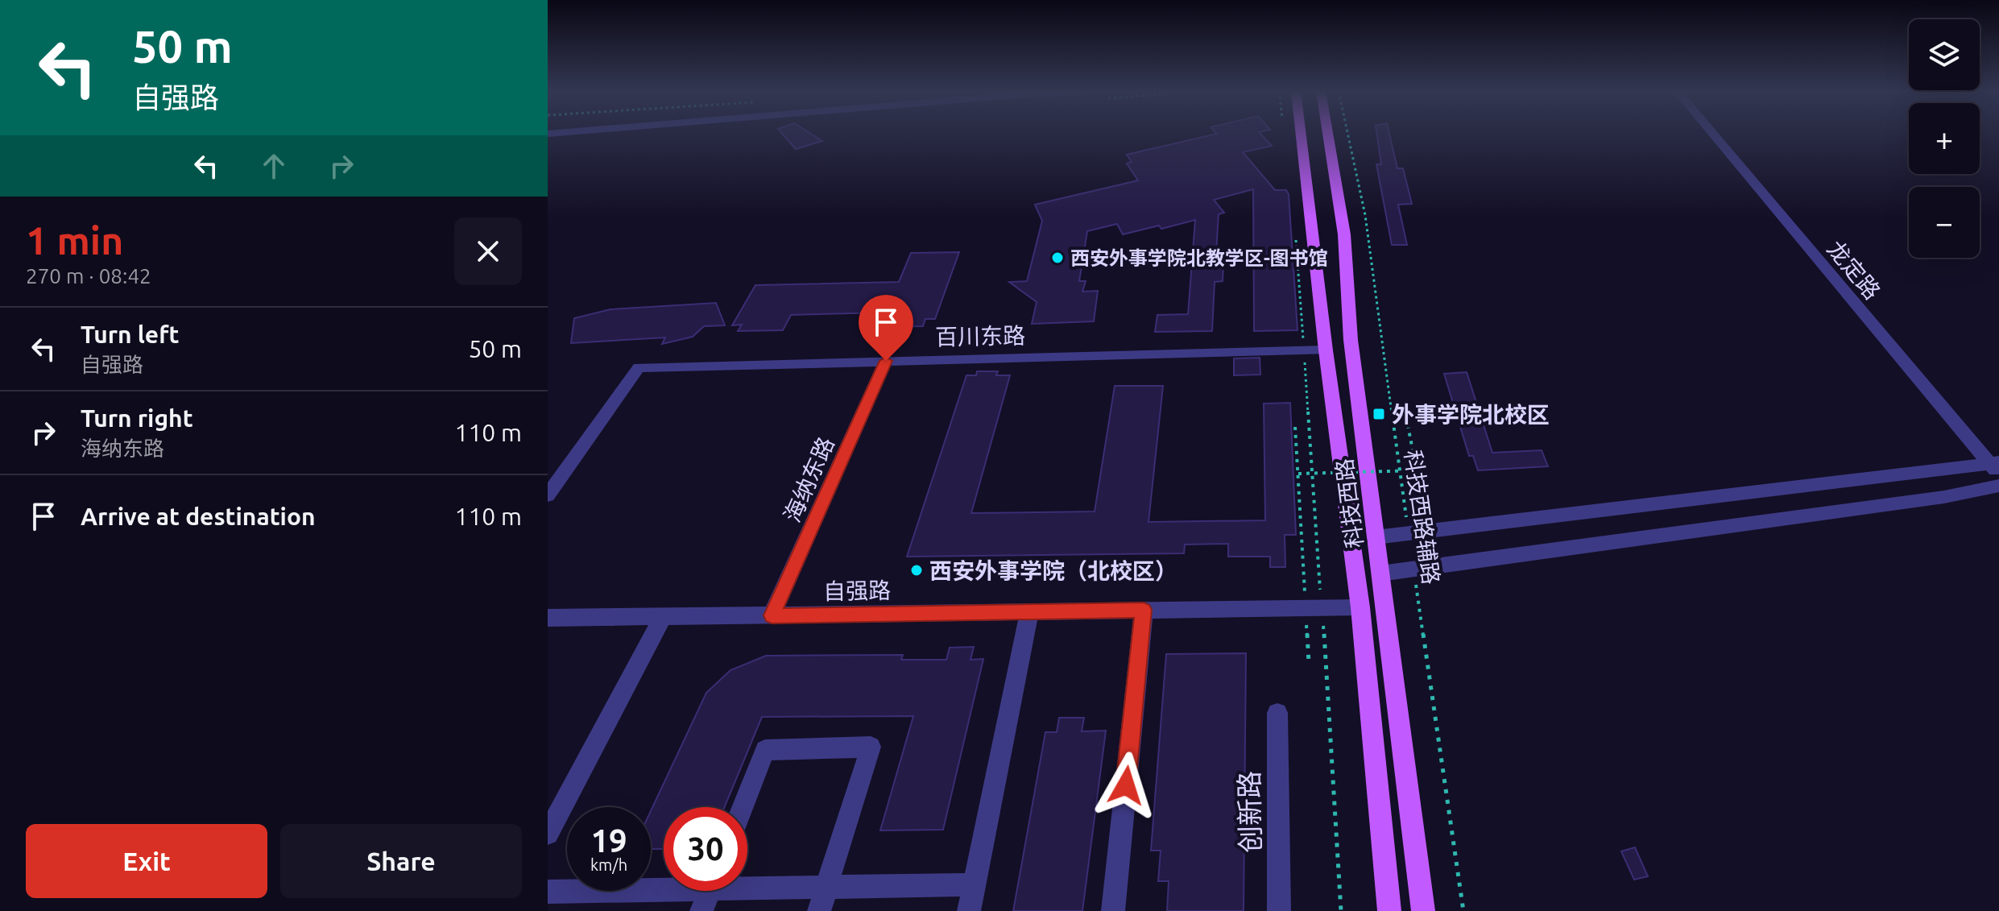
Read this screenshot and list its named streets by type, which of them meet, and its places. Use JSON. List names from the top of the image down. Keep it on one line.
{"streets":{"main road":["科技西路"],"street":["龙定路","百川东路","海纳东路","自强路","创新路"],"path":["科技西路辅路"]},"crossings":[["百川东路","海纳东路"],["百川东路","科技西路"],["海纳东路","自强路"],["科技西路","自强路"]],"places":{"other":["西安外事学院北教学区-图书馆","西安外事学院（北校区）"],"transit":["外事学院北校区"]},"page":{"turn":["50 m","自强路"],"map_buttons":["+","−"],"heading":["1 min","270 m · 08:42"],"list":[{"name":"Turn left","note":"自强路","value":"50 m"},{"name":"Turn right","note":"海纳东路","value":"110 m"},{"name":"Arrive at destination","value":"110 m"}],"speed":"19 km/h","limit":"30","buttons":["Exit","Share"]}}
